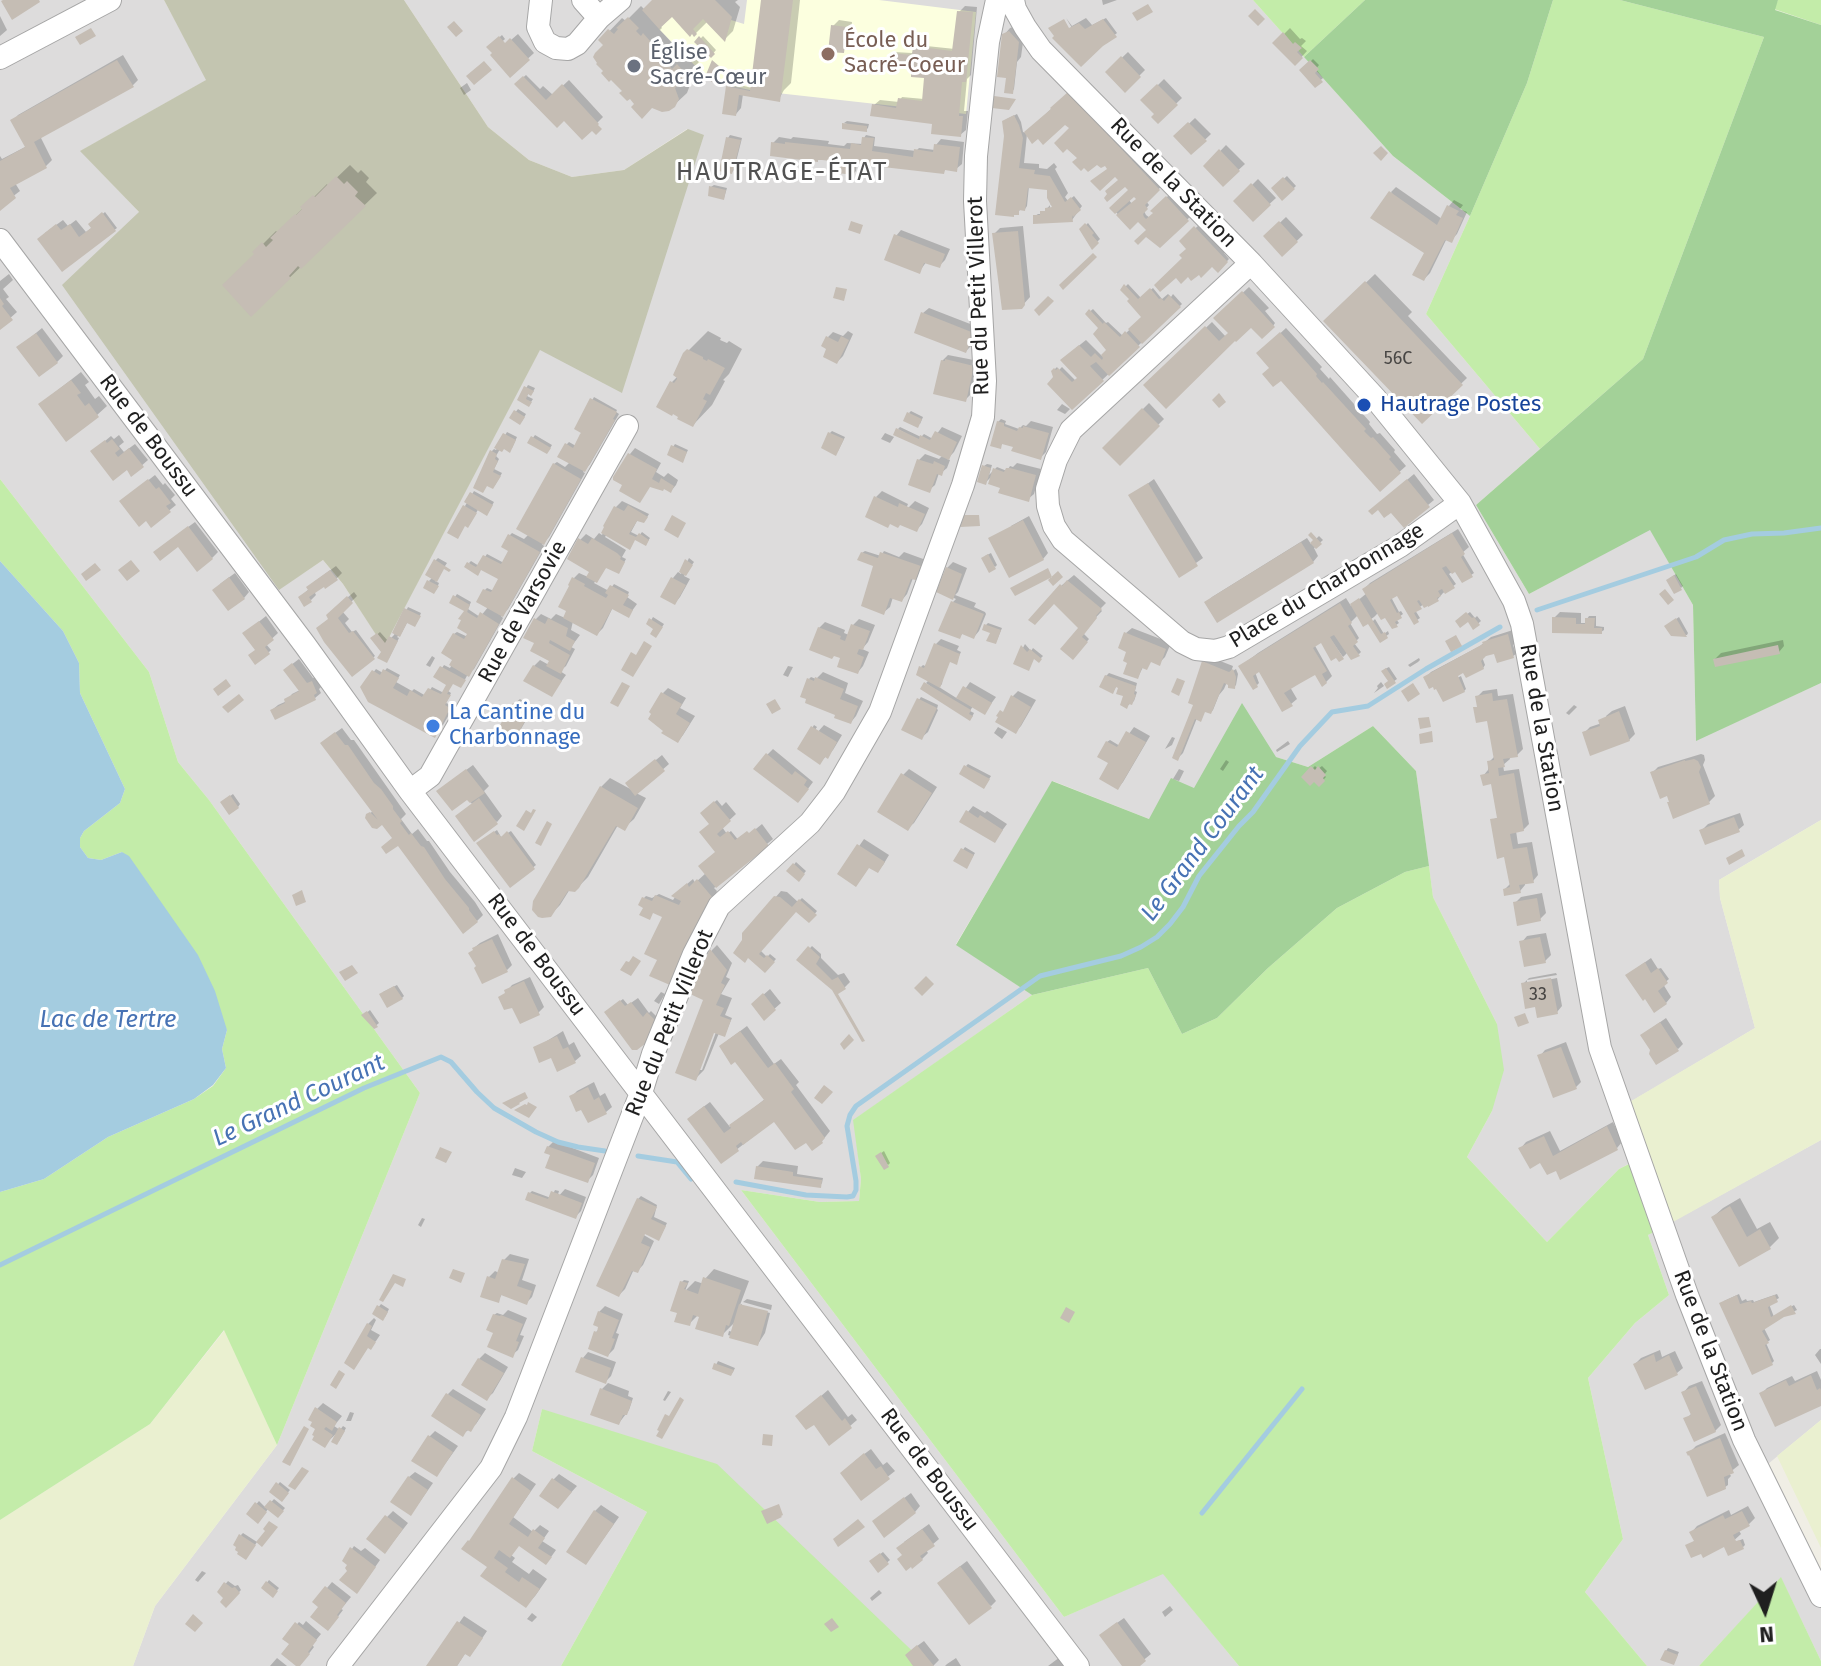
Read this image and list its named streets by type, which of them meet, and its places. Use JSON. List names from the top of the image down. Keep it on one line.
{"streets":{"street":["Rue de la Station","Rue du Petit Villerot","Rue de Boussu","Place du Charbonnage","Rue de Varsovie"]},"crossings":[["Rue de la Station","Place du Charbonnage"],["Rue du Petit Villerot","Rue de Boussu"],["Rue de Boussu","Rue de Varsovie"]],"districts":["HAUTRAGE-ÉTAT"],"water":["Le Grand Courant","Lac de Tertre"],"places":["École du Sacré-Coeur","Église Sacré-Cœur","Hautrage Postes","La Cantine du Charbonnage"],"house_numbers":["56C","33"],"north":"bottom"}
